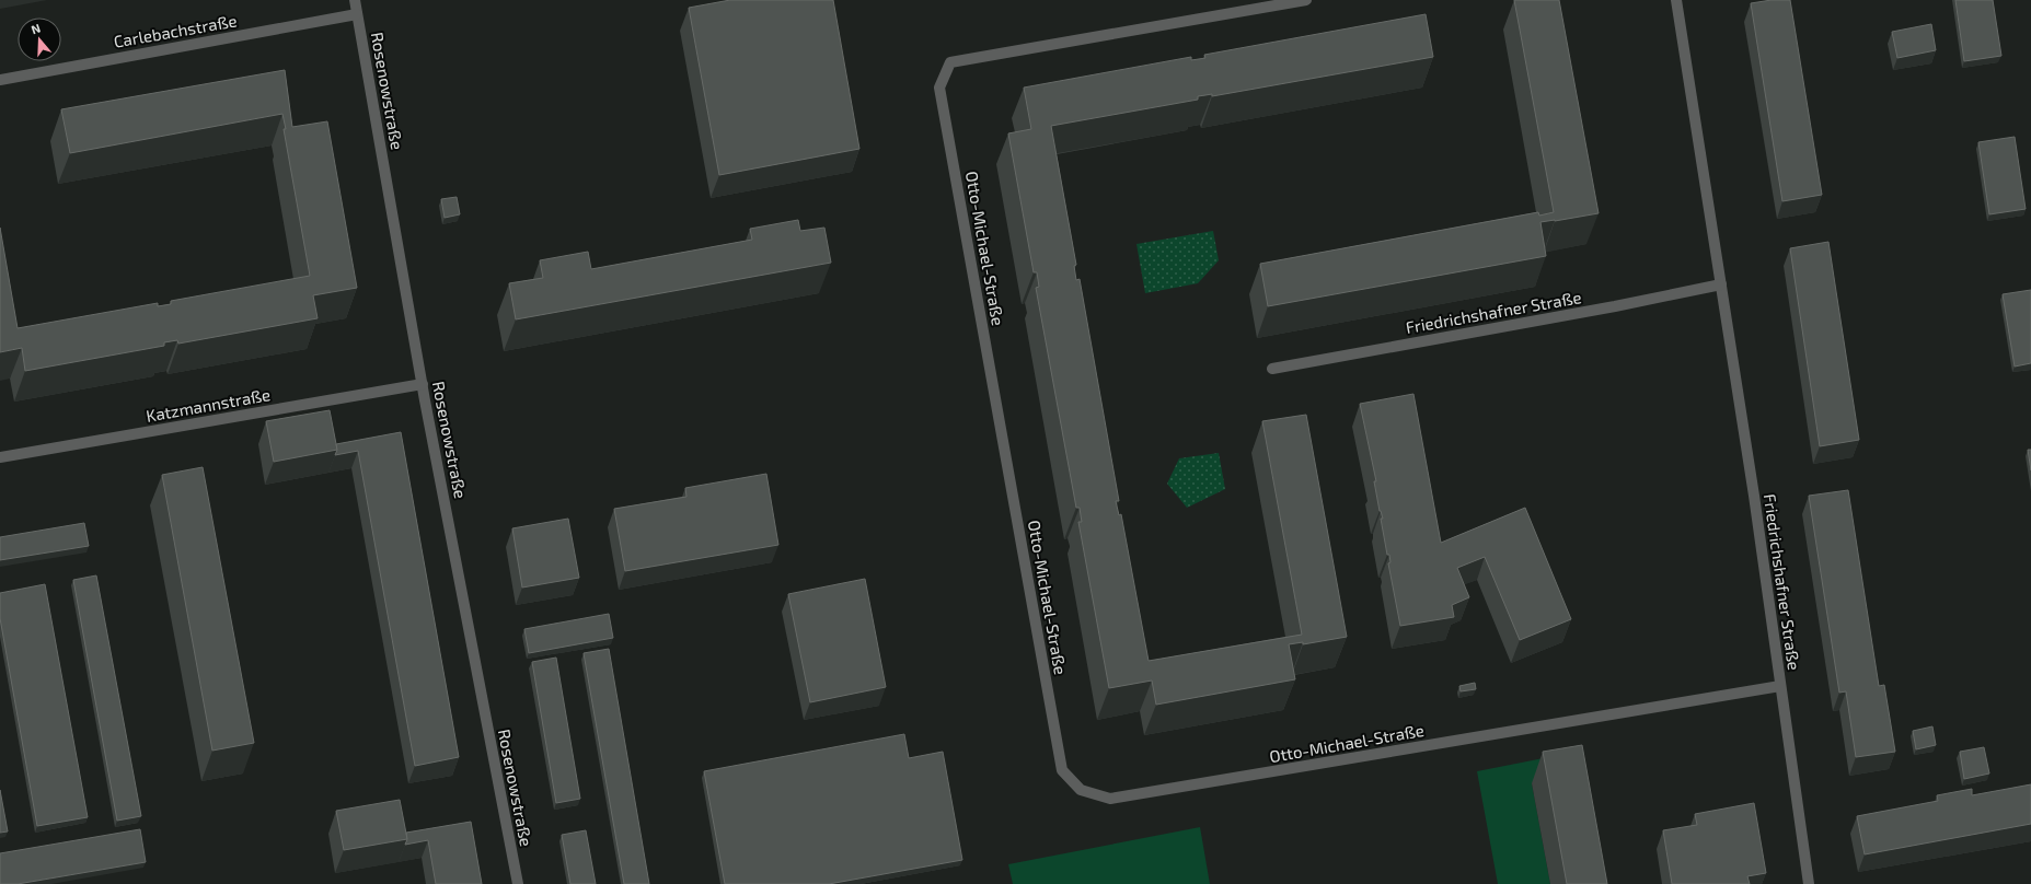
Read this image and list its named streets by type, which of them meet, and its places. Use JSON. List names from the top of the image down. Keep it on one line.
{"streets":{"street":["Carlebachstraße","Rosenowstraße","Otto-Michael-Straße","Friedrichshafner Straße","Katzmannstraße"]},"crossings":[["Carlebachstraße","Rosenowstraße"],["Rosenowstraße","Katzmannstraße"],["Otto-Michael-Straße","Friedrichshafner Straße"]],"north":"top"}
